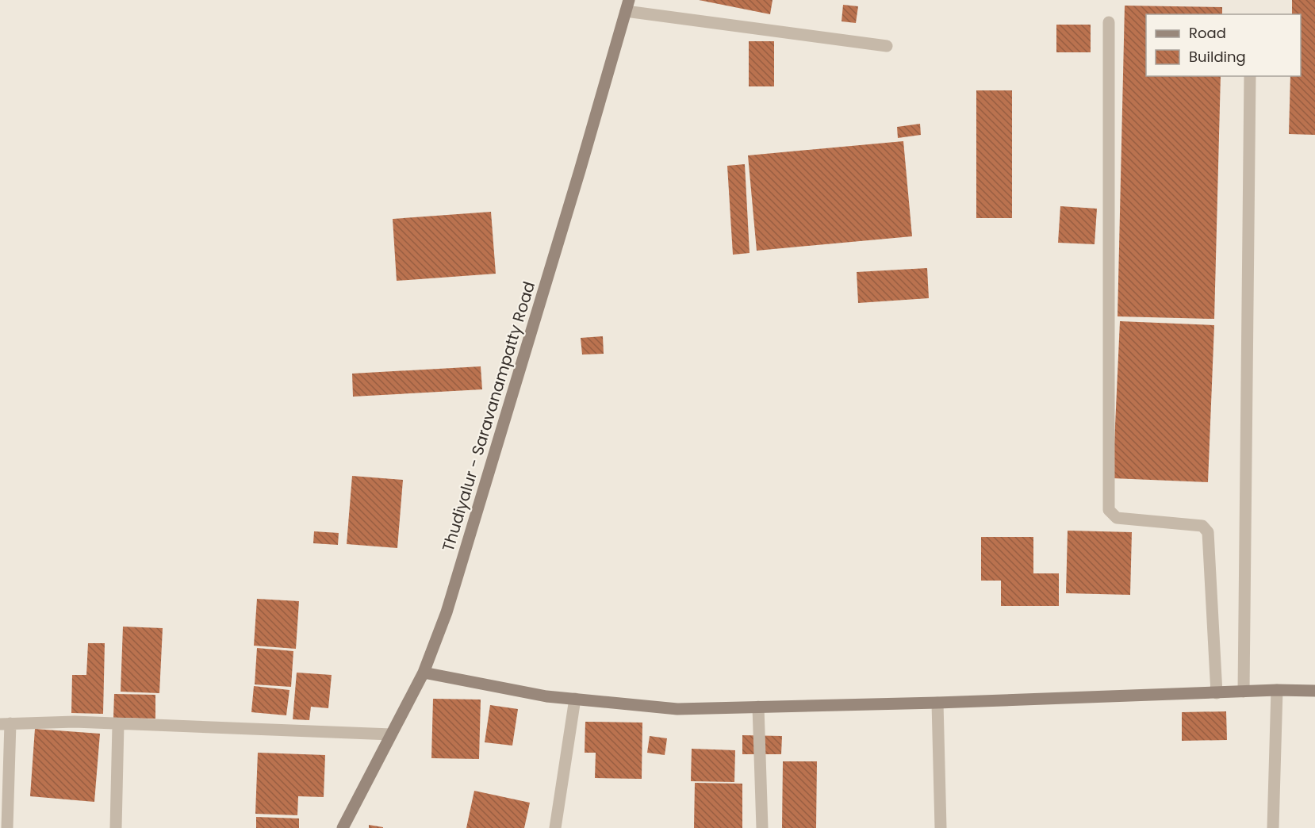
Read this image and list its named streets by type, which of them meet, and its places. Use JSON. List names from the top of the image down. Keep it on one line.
{"streets":{"street":["Thudiyalur - Saravanampatty Road"]},"legend":["Road","Building"]}
